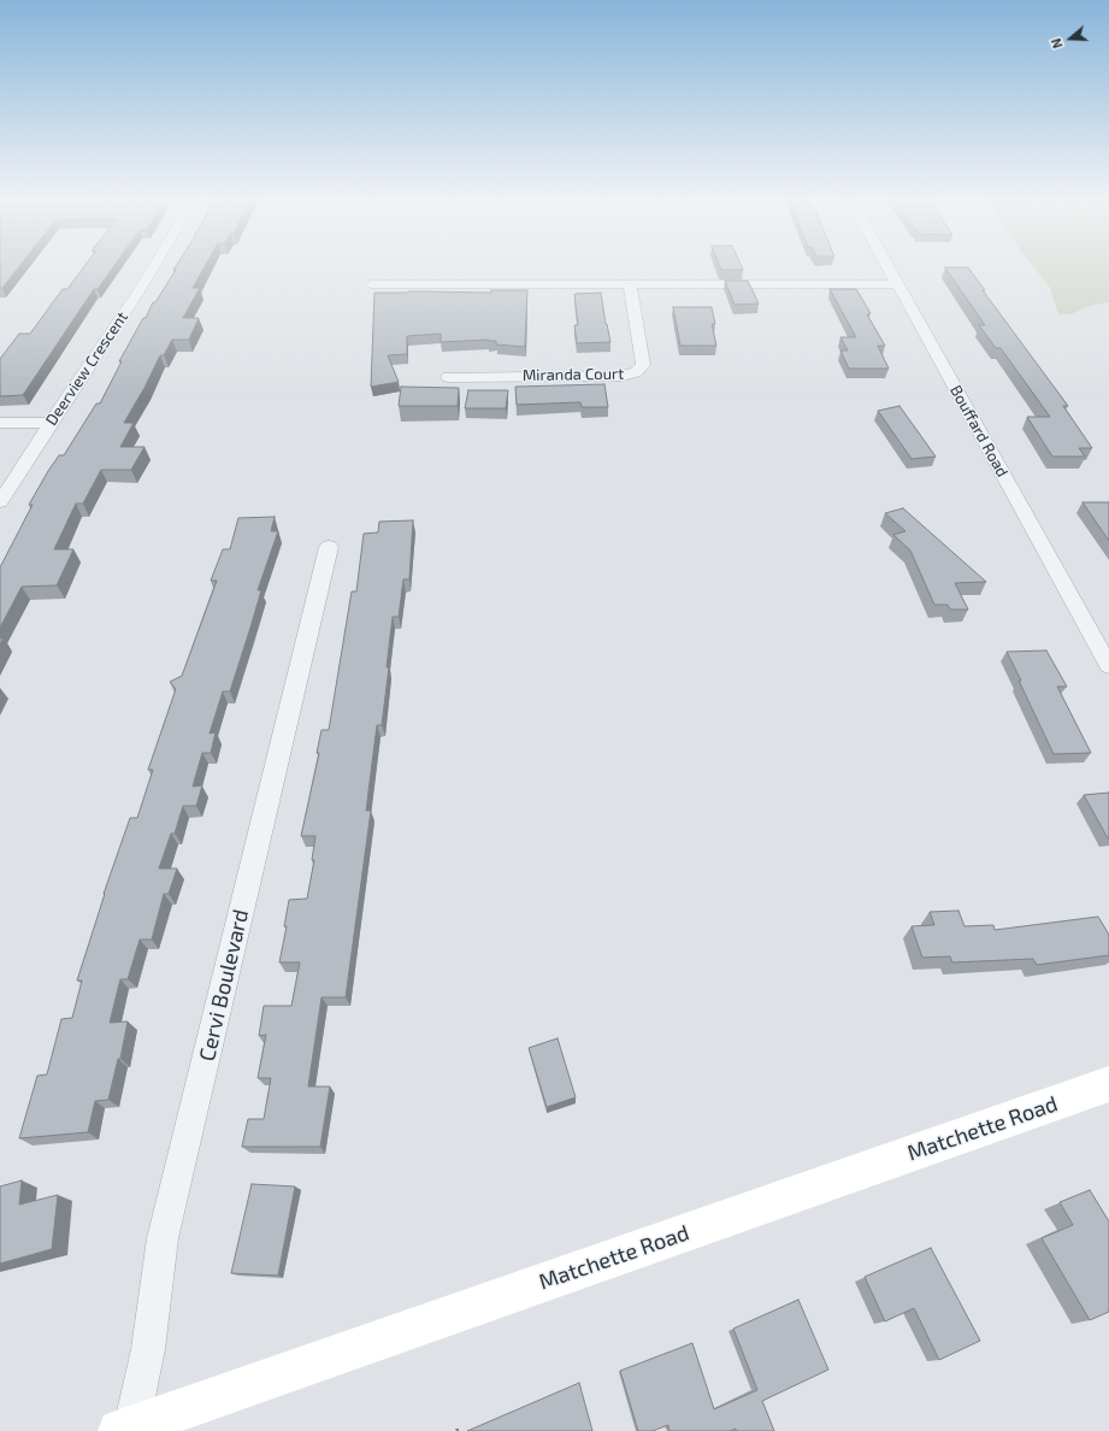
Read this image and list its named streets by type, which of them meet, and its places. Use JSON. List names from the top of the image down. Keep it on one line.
{"streets":{"street":["Deerview Crescent","Miranda Court","Bouffard Road","Cervi Boulevard","Matchette Road"]},"crossings":[["Cervi Boulevard","Matchette Road"]],"north":"left"}
